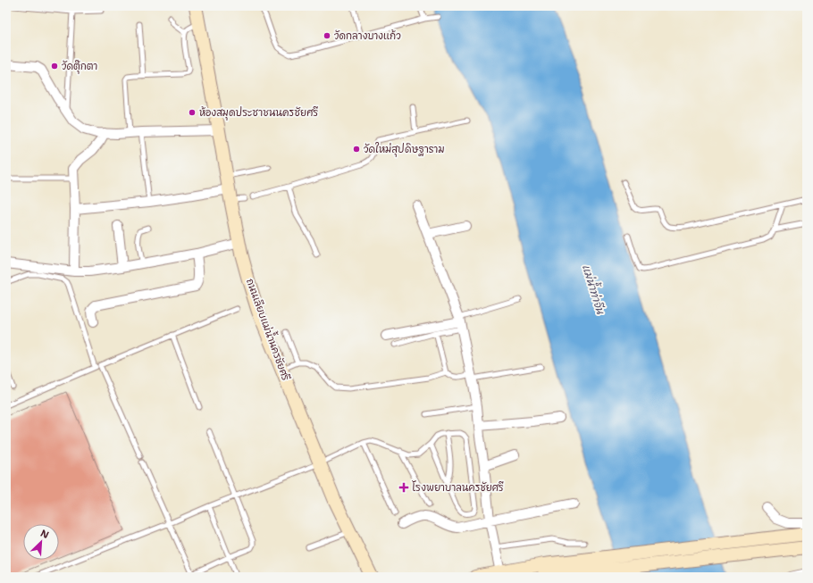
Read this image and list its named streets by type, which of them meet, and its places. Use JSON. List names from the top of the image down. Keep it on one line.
{"streets":{"main road":["ถนนเลียบแม่น้ำนครชัยศรี"]},"water":["แม่น้ำท่าจีน"],"places":{"other":["วัดกลางบางแก้ว","วัดตุ๊กตา","ห้องสมุดประชาชนนครชัยศรี","วัดใหม่สุปดิษฐาราม"],"health":["โรงพยาบาลนครชัยศรี"]},"north":"top right"}
